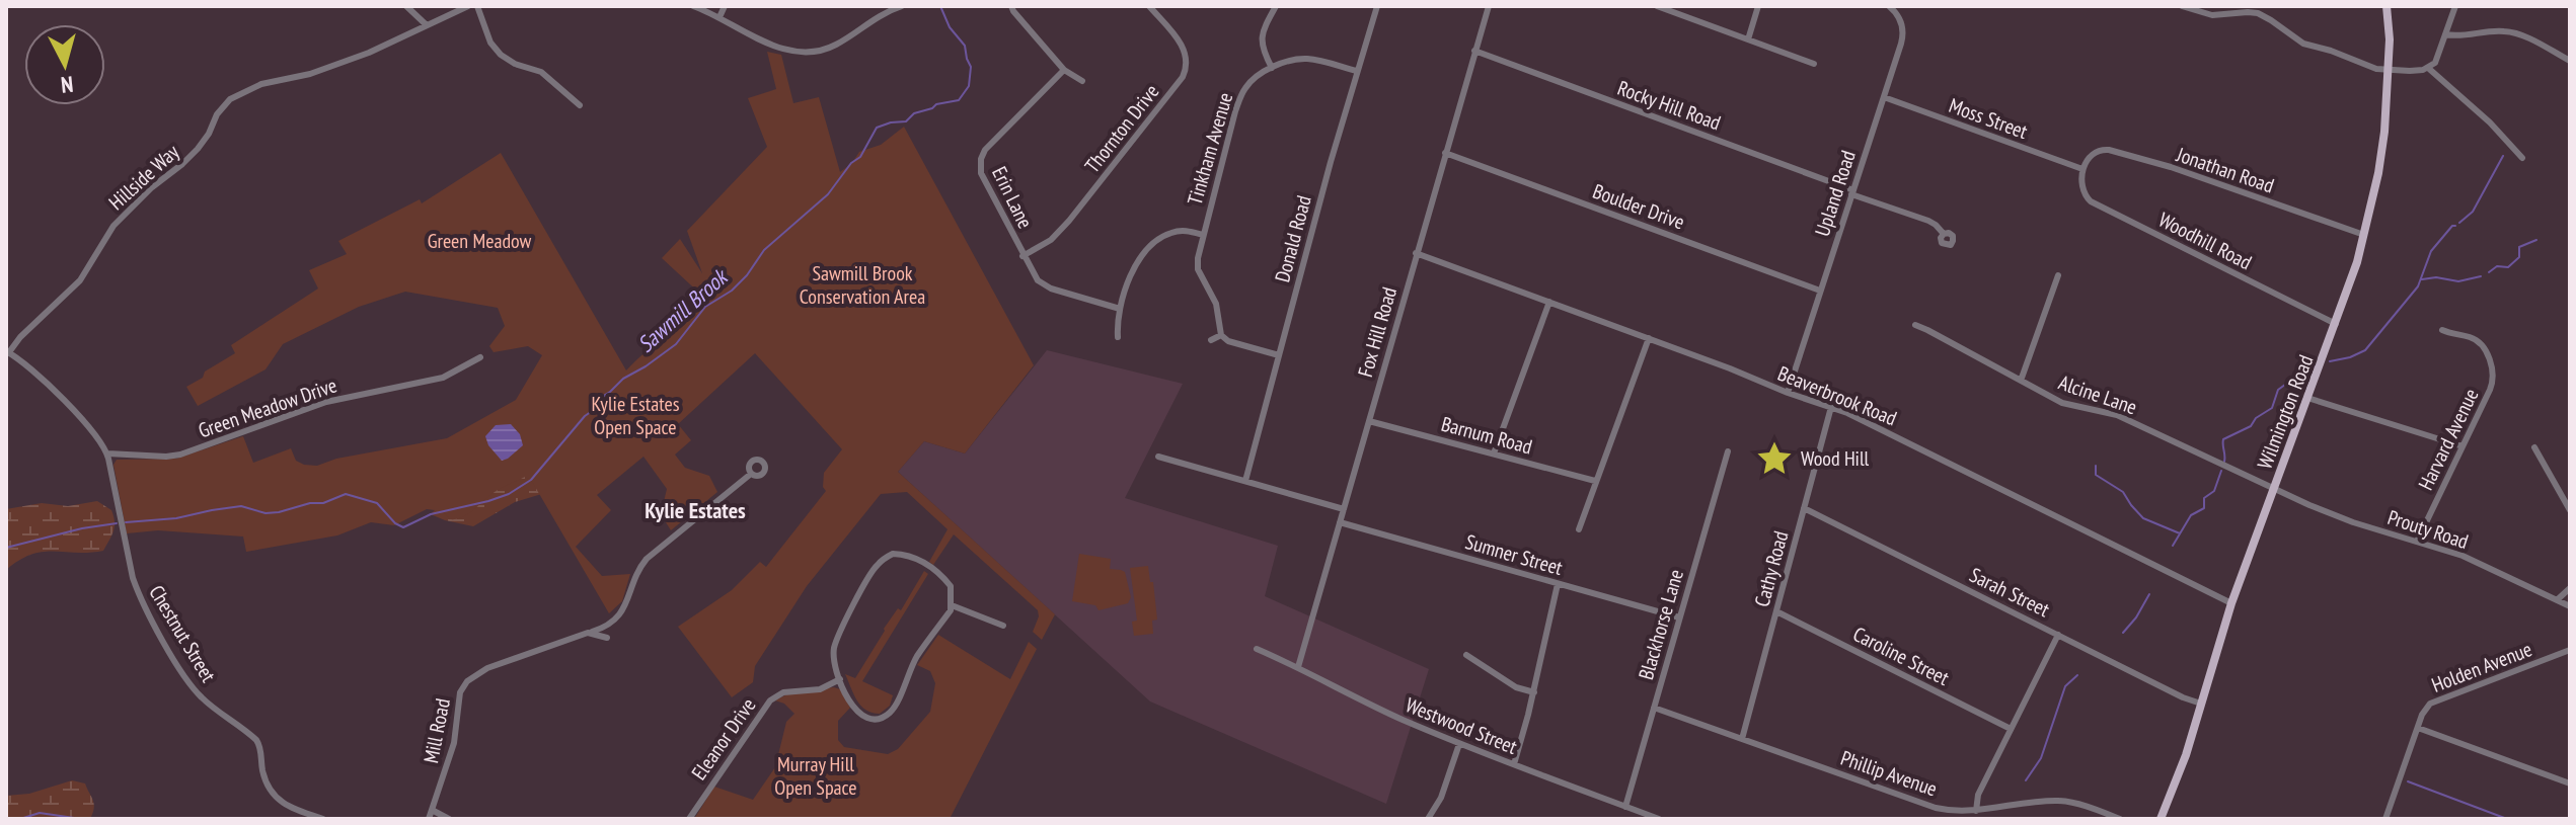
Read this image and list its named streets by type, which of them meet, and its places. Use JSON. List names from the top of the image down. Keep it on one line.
{"streets":{"main road":["Wilmington Road"],"street":["Rocky Hill Road","Moss Street","Thornton Drive","Tinkham Avenue","Jonathan Road","Hillside Way","Upland Road","Erin Lane","Boulder Drive","Donald Road","Woodhill Road","Fox Hill Road","Alcine Lane","Beaverbrook Road","Green Meadow Drive","Barnum Road","Harvard Avenue","Prouty Road","Sumner Street","Cathy Road","Sarah Street","Blackhorse Lane","Chestnut Street","Caroline Street","Holden Avenue","Westwood Street","Mill Road","Eleanor Drive","Phillip Avenue"]},"crossings":[["Rocky Hill Road","Upland Road"],["Rocky Hill Road","Fox Hill Road"],["Moss Street","Jonathan Road"],["Moss Street","Upland Road"],["Moss Street","Woodhill Road"],["Thornton Drive","Erin Lane"],["Tinkham Avenue","Donald Road"],["Jonathan Road","Woodhill Road"],["Jonathan Road","Wilmington Road"],["Hillside Way","Chestnut Street"],["Upland Road","Boulder Drive"],["Upland Road","Beaverbrook Road"],["Boulder Drive","Fox Hill Road"],["Woodhill Road","Wilmington Road"],["Fox Hill Road","Beaverbrook Road"],["Fox Hill Road","Barnum Road"],["Fox Hill Road","Sumner Street"],["Fox Hill Road","Westwood Street"],["Alcine Lane","Wilmington Road"],["Alcine Lane","Prouty Road"],["Beaverbrook Road","Wilmington Road"],["Beaverbrook Road","Cathy Road"],["Green Meadow Drive","Chestnut Street"],["Wilmington Road","Prouty Road"],["Wilmington Road","Sarah Street"],["Harvard Avenue","Prouty Road"],["Sumner Street","Blackhorse Lane"],["Cathy Road","Sarah Street"],["Cathy Road","Caroline Street"],["Cathy Road","Phillip Avenue"],["Blackhorse Lane","Westwood Street"],["Blackhorse Lane","Phillip Avenue"]],"districts":["Kylie Estates"],"water":["Sawmill Brook"],"parks":["Green Meadow","Sawmill Brook Conservation Area","Kylie Estates Open Space","Murray Hill Open Space"],"places":{"place":["Wood Hill"]},"north":"bottom"}
